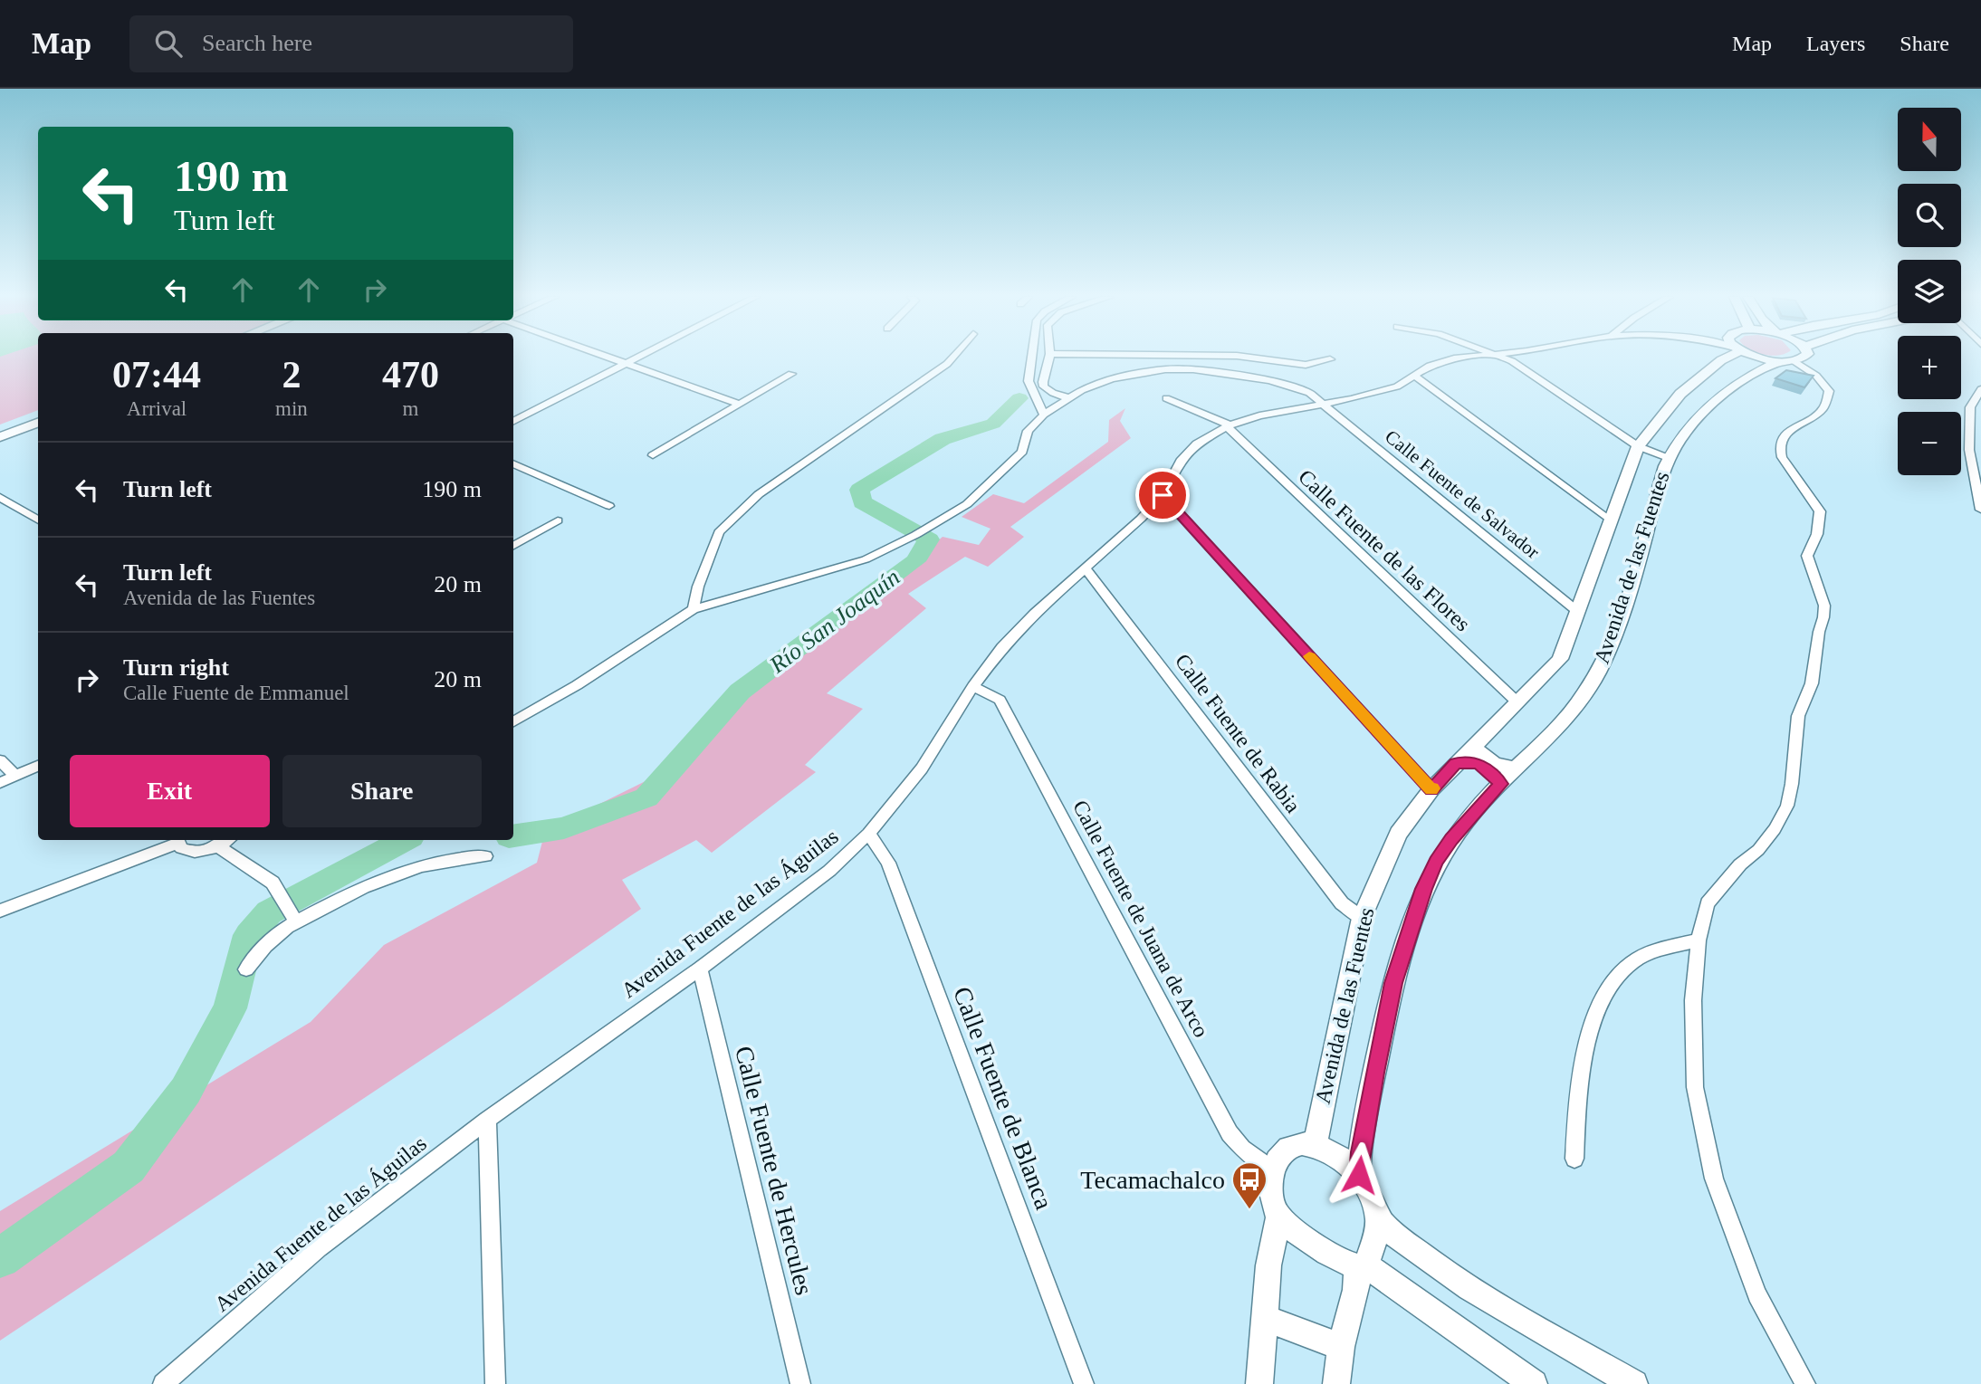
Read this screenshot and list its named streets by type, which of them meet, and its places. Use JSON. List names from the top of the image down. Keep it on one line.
{"streets":{"main road":["Avenida de las Fuentes"],"street":["Calle Fuente de Salvador","Calle Fuente de las Flores","Calle Fuente de Rabia","Avenida Fuente de las Águilas","Calle Fuente de Juana de Arco","Calle Fuente de Blanca","Calle Fuente de Hercules"]},"crossings":[["Calle Fuente de Salvador","Avenida de las Fuentes"],["Calle Fuente de Salvador","Avenida Fuente de las Águilas"],["Calle Fuente de las Flores","Avenida de las Fuentes"],["Calle Fuente de las Flores","Avenida Fuente de las Águilas"],["Avenida de las Fuentes","Calle Fuente de Rabia"],["Avenida de las Fuentes","Calle Fuente de Juana de Arco"],["Calle Fuente de Rabia","Avenida Fuente de las Águilas"],["Avenida Fuente de las Águilas","Calle Fuente de Juana de Arco"],["Avenida Fuente de las Águilas","Calle Fuente de Blanca"],["Avenida Fuente de las Águilas","Calle Fuente de Hercules"]],"water":["Río San Joaquín"],"places":{"bus stop":["Tecamachalco"]},"north":"top","page":{"header":"Map","search":"Search here","nav":["Map","Layers","Share"],"map_buttons":["+","−"],"turn":["190 m","Turn left"],"eta":["07:44","Arrival","2","min","470","m"],"list":[{"name":"Turn left","value":"190 m"},{"name":"Turn left","note":"Avenida de las Fuentes","value":"20 m"},{"name":"Turn right","note":"Calle Fuente de Emmanuel","value":"20 m"}],"buttons":["Exit","Share"]}}
